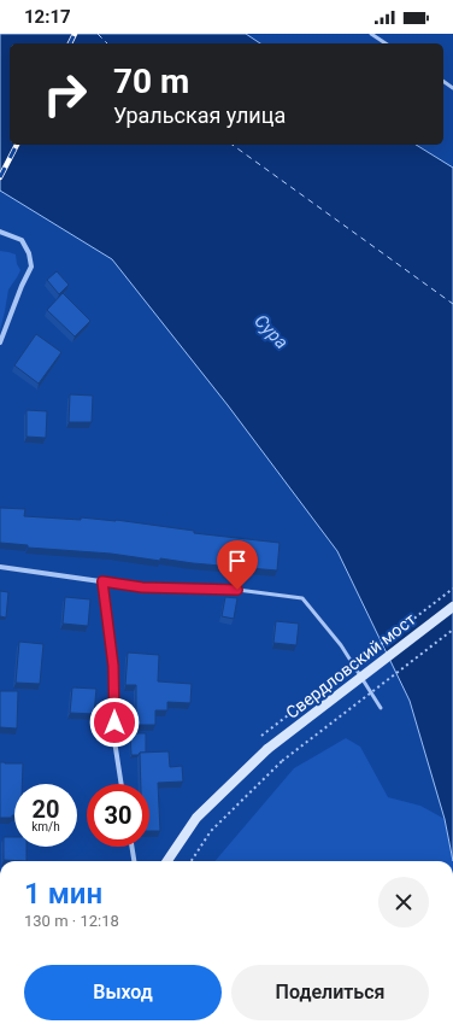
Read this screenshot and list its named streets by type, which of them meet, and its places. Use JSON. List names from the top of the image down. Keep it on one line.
{"streets":{"main road":["Свердловский мост"]},"water":["Сура"],"page":{"status":"12:17","turn":["70 m","Уральская улица"],"speed":"20 km/h","limit":"30","heading":["1 мин","130 m · 12:18"],"buttons":["Выход","Поделиться"]}}
